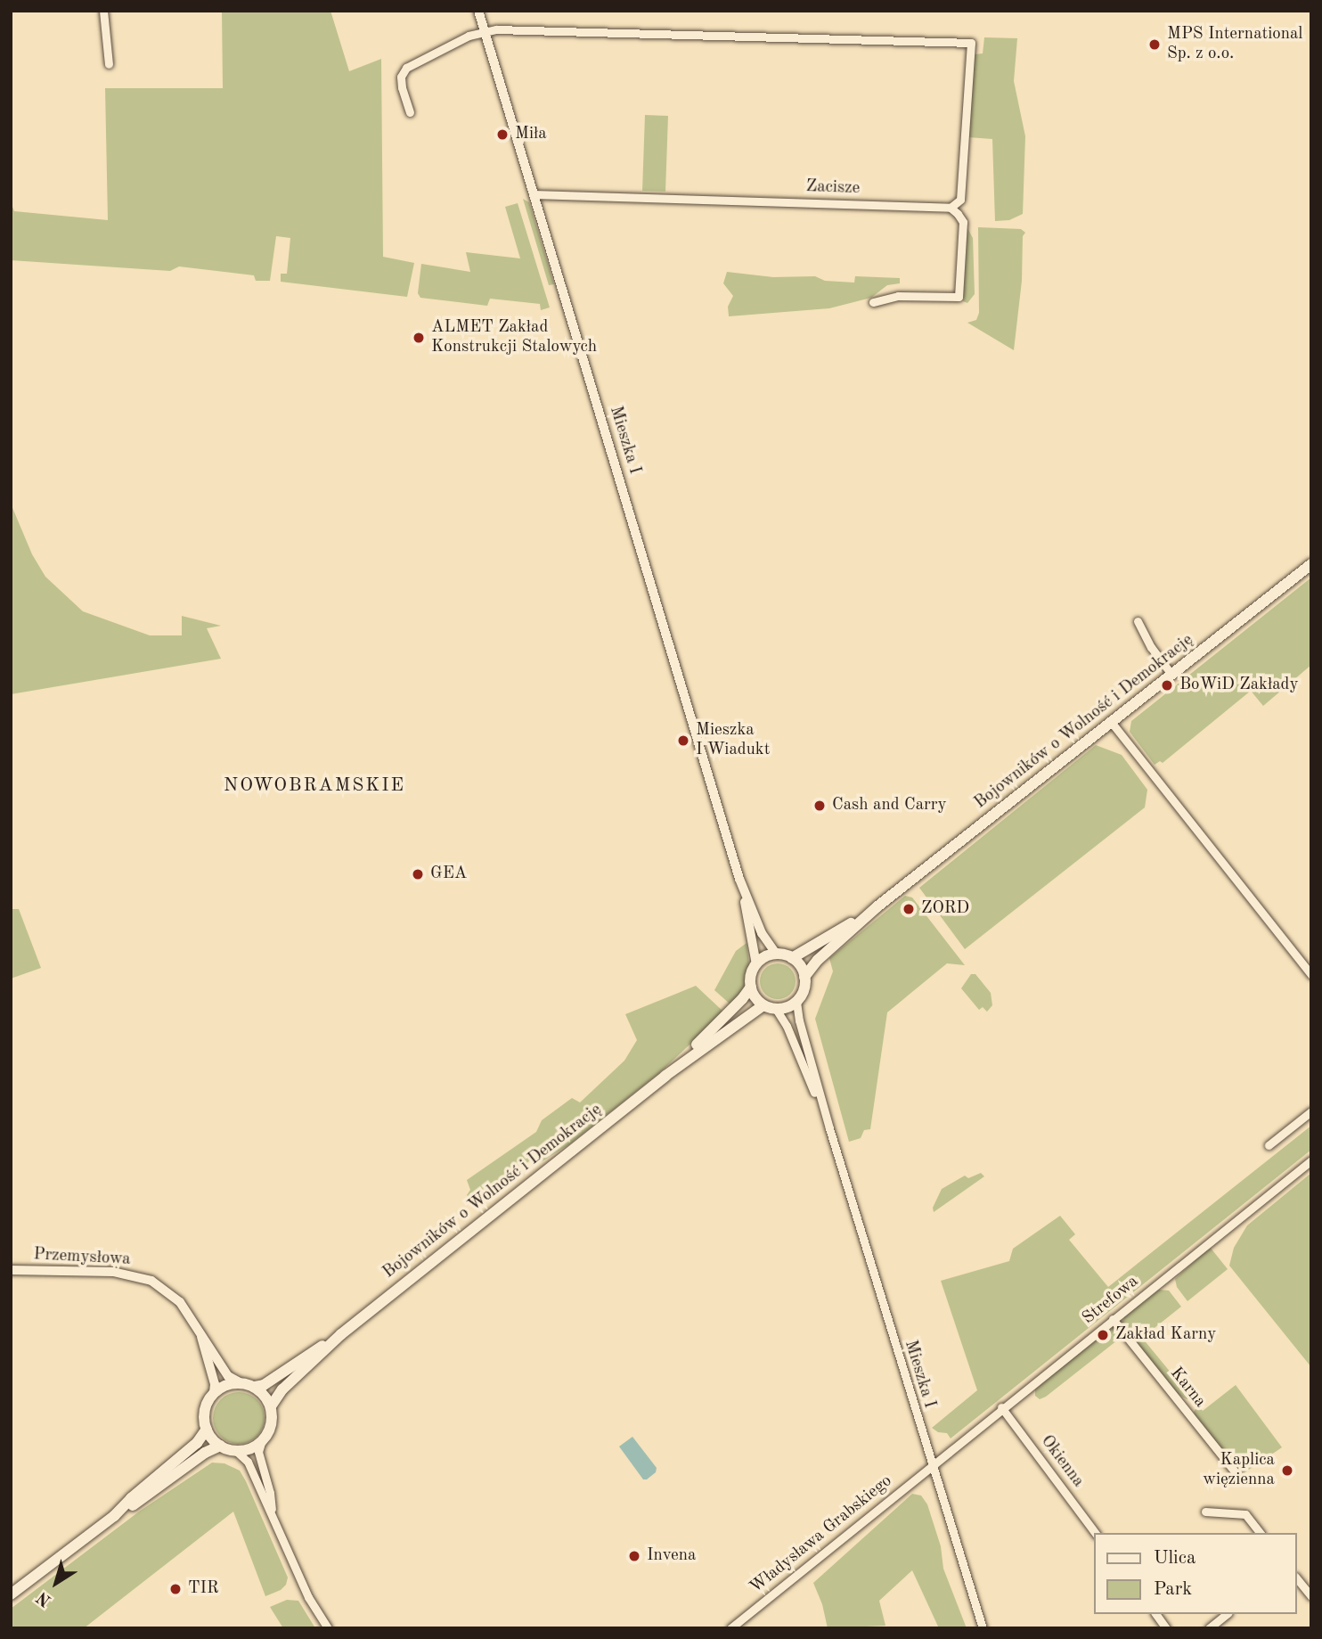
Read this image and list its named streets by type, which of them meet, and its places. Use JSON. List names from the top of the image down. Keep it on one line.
{"streets":{"main road":["Bojowników o Wolność i Demokrację"],"street":["Zacisze","Mieszka I","Przemysłowa","Strefowa","Karna","Okienna","Władysława Grabskiego"]},"crossings":[["Zacisze","Mieszka I"],["Mieszka I","Bojowników o Wolność i Demokrację"],["Mieszka I","Strefowa"],["Mieszka I","Władysława Grabskiego"],["Bojowników o Wolność i Demokrację","Przemysłowa"],["Strefowa","Karna"],["Strefowa","Okienna"],["Strefowa","Władysława Grabskiego"]],"districts":["NOWOBRAMSKIE"],"places":["MPS International Sp. z o.o.","Miła","ALMET Zakład Konstrukcji Stalowych","BoWiD Zakłady","Mieszka I Wiadukt","Cash and Carry","GEA","ZORD","Zakład Karny","Kaplica więzienna","Invena","TIR"],"legend":["Ulica","Park"],"north":"bottom left"}
